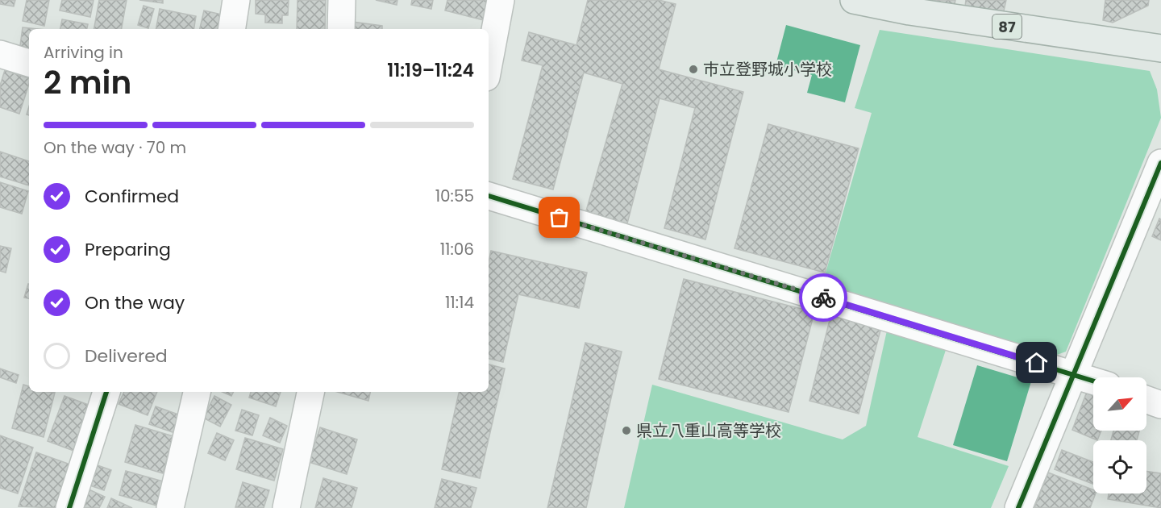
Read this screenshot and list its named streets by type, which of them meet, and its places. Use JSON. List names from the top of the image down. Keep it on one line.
{"streets":{"main road":["87"]},"places":["市立登野城小学校","県立八重山高等学校"],"north":"top right","page":{"heading":["2 min","Arriving in","11:19–11:24"],"bar":"On the way · 70 m","list":[["Confirmed","10:55"],["Preparing","11:06"],["On the way","11:14"],"Delivered"]}}
